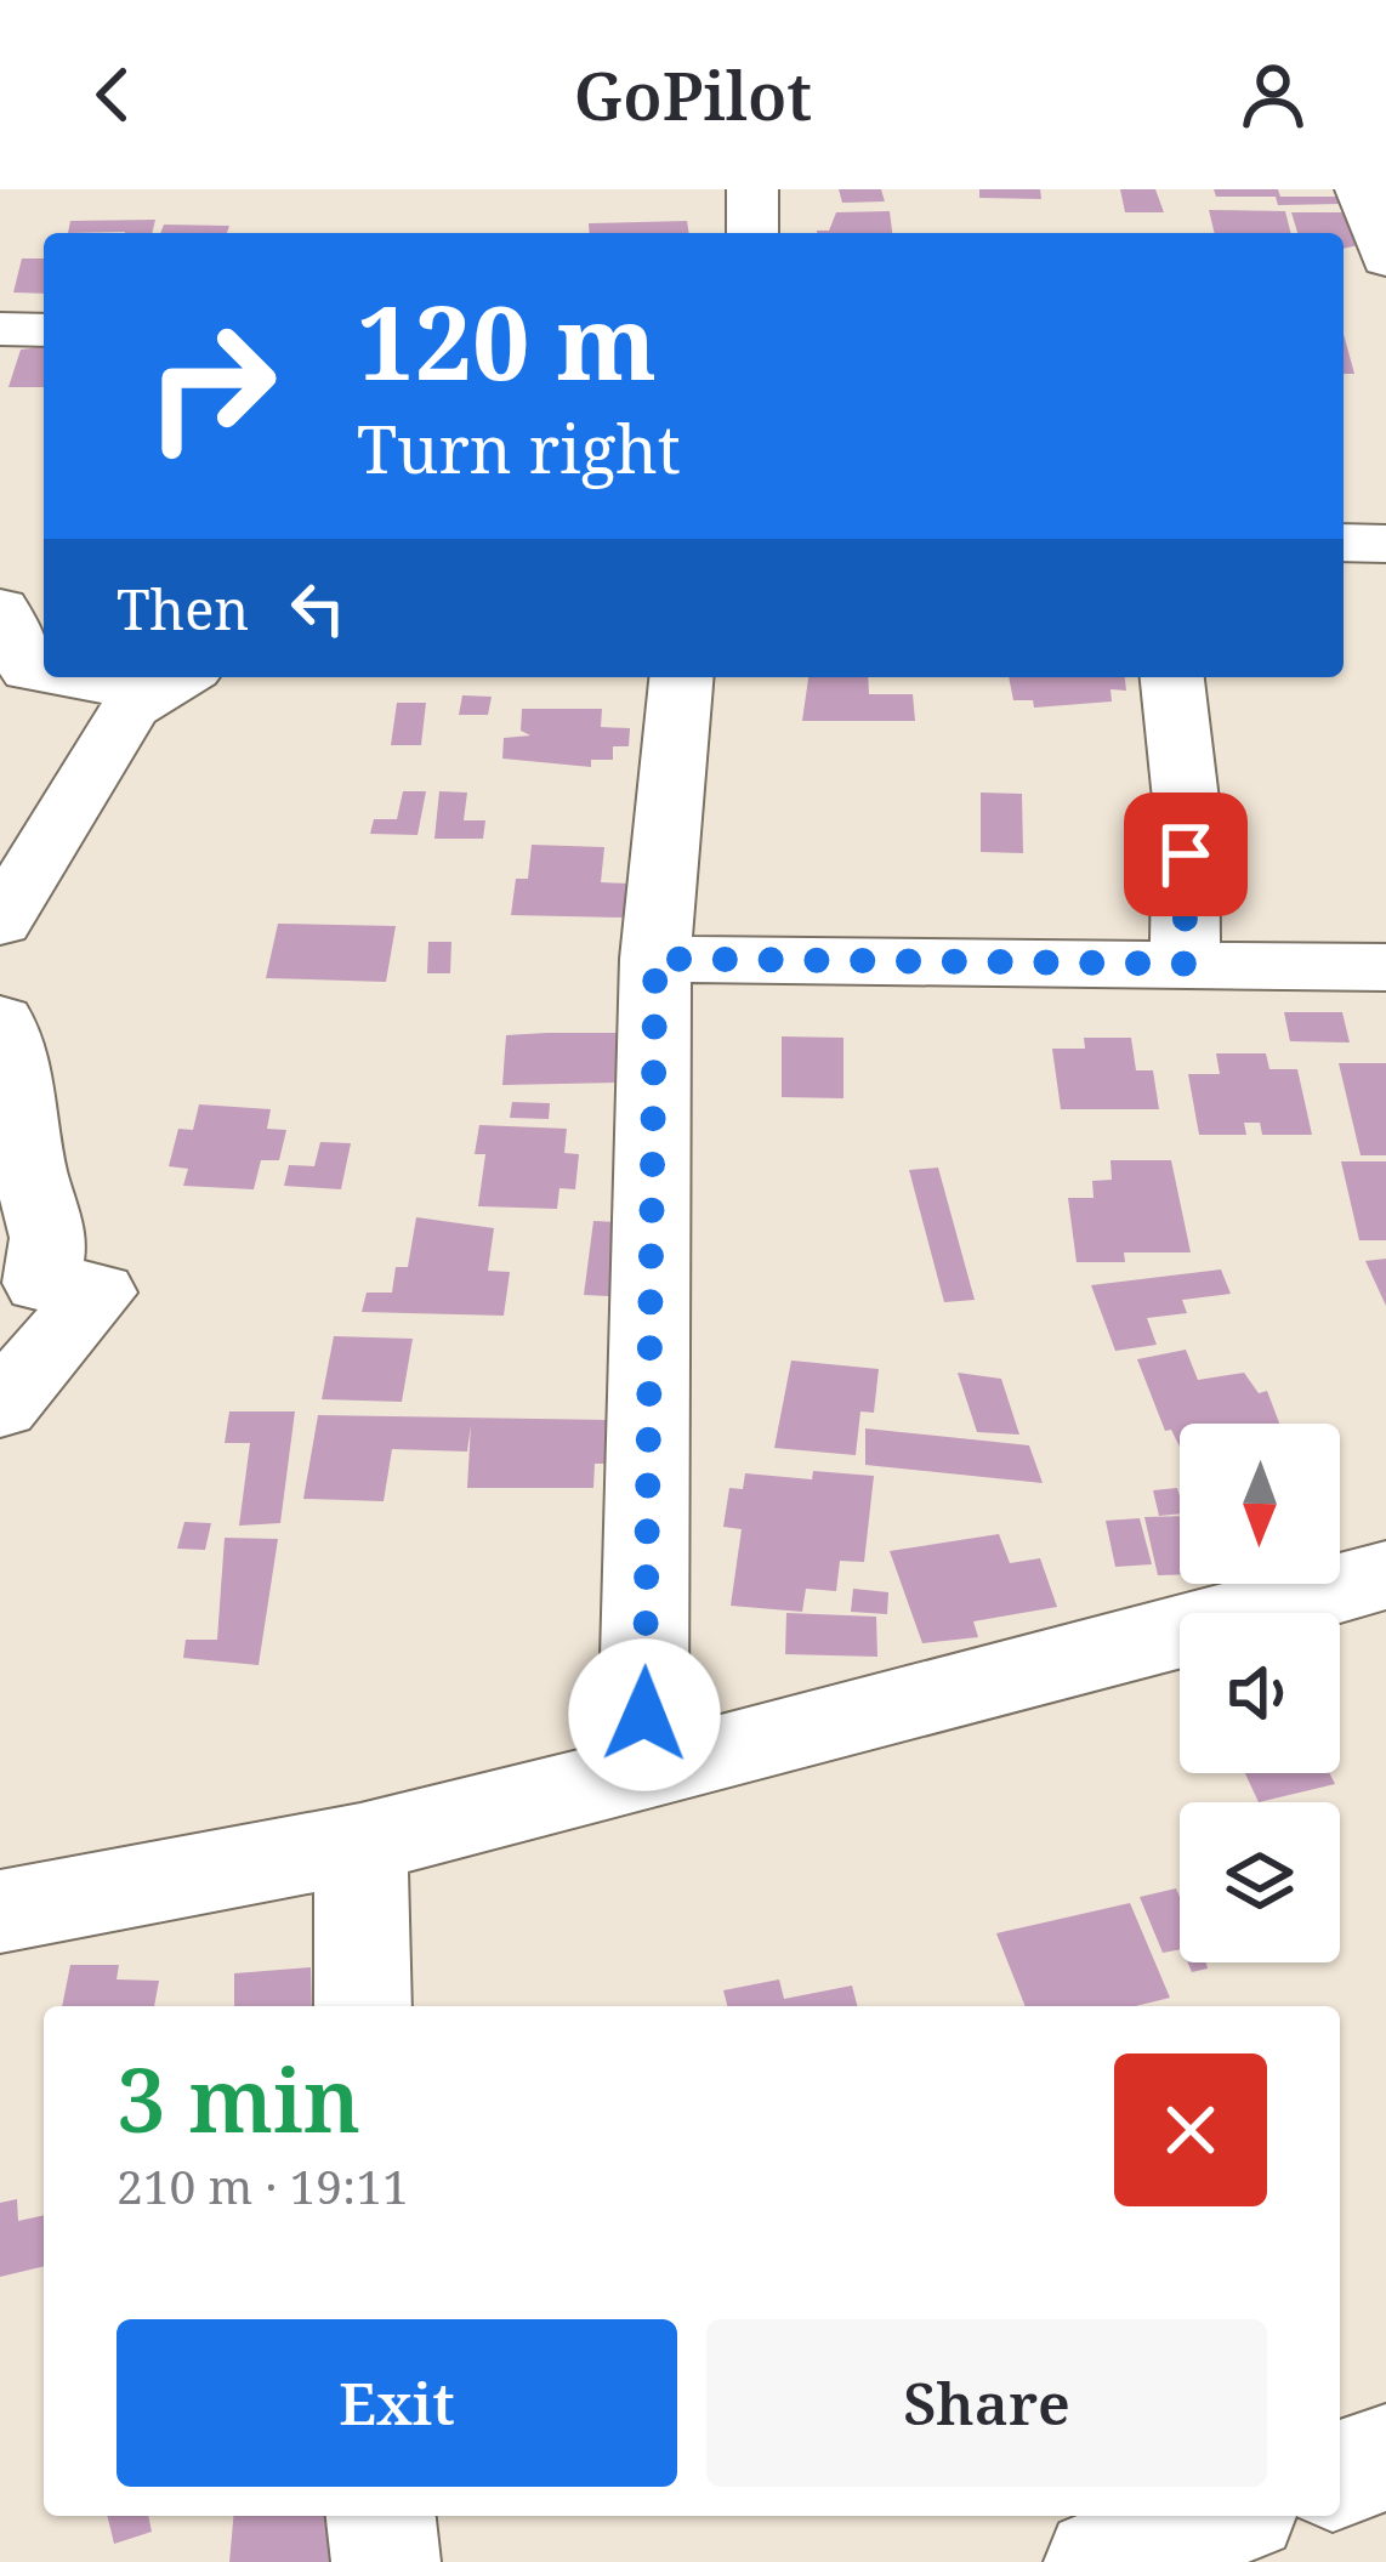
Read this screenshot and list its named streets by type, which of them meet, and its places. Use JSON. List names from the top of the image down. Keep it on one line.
{"north":"bottom","page":{"header":"GoPilot","turn":["120 m","Turn right"],"then":"Then","heading":["3 min","210 m · 19:11"],"buttons":["Exit","Share"]}}
